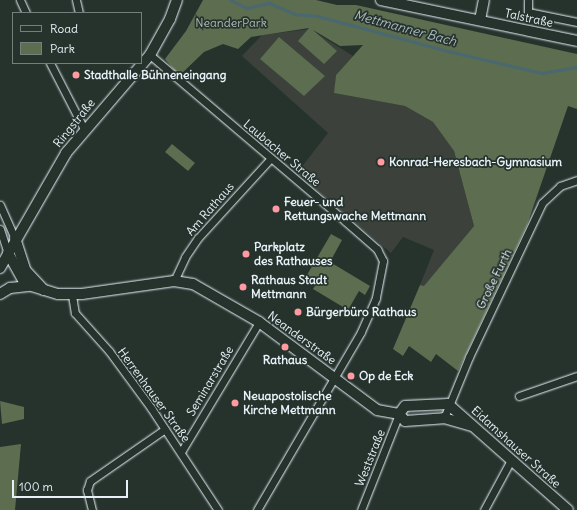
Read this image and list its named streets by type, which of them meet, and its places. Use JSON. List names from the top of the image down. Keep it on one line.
{"streets":{"street":["Talstraße","Ringstraße","Laubacher Straße","Am Rathaus","Große Furth","Neanderstraße","Seminarstraße","Herrenhauser Straße","Eidamshauser Straße","Weststraße"]},"crossings":[["Ringstraße","Laubacher Straße"],["Laubacher Straße","Am Rathaus"],["Laubacher Straße","Neanderstraße"],["Am Rathaus","Neanderstraße"],["Große Furth","Neanderstraße"],["Große Furth","Eidamshauser Straße"],["Neanderstraße","Seminarstraße"],["Neanderstraße","Herrenhauser Straße"],["Neanderstraße","Eidamshauser Straße"],["Neanderstraße","Weststraße"],["Seminarstraße","Herrenhauser Straße"]],"water":["Mettmanner Bach"],"parks":["NeanderPark"],"places":["Stadthalle Bühneneingang","Konrad-Heresbach-Gymnasium","Feuer- und Rettungswache Mettmann","Parkplatz des Rathauses","Rathaus Stadt Mettmann","Bürgerbüro Rathaus","Rathaus","Op de Eck","Neuapostolische Kirche Mettmann"],"legend":["Road","Park"],"scale_bar":"100 m"}
